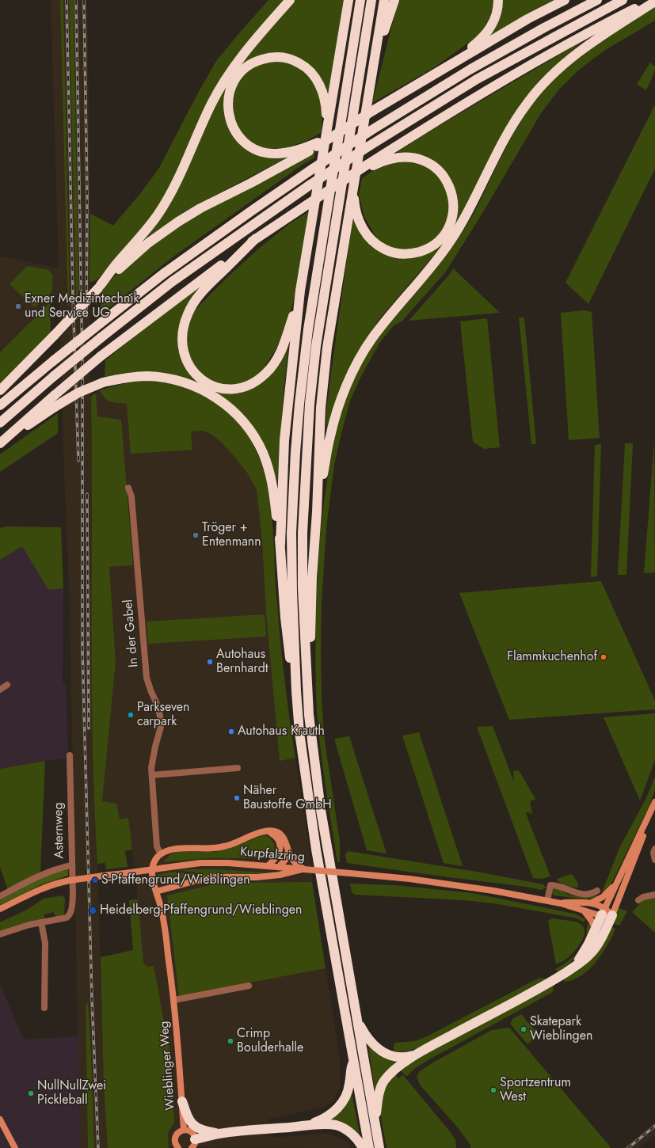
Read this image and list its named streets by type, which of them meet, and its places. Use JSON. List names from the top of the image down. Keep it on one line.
{"streets":{"main road":["Kurpfalzring","Wieblinger Weg"],"street":["In der Gabel","Asternweg"]},"crossings":[["In der Gabel","Wieblinger Weg"]],"places":["Exner Medizintechnik und Service UG","Tröger + Entenmann","Flammkuchenhof","Autohaus Bernhardt","Parkseven carpark","Autohaus Krauth","Näher Baustoffe GmbH","S-Pfaffengrund/Wieblingen","Heidelberg-Pfaffengrund/Wieblingen","Skatepark Wieblingen","Crimp Boulderhalle","Sportzentrum West","NullNullZwei Pickleball"]}
